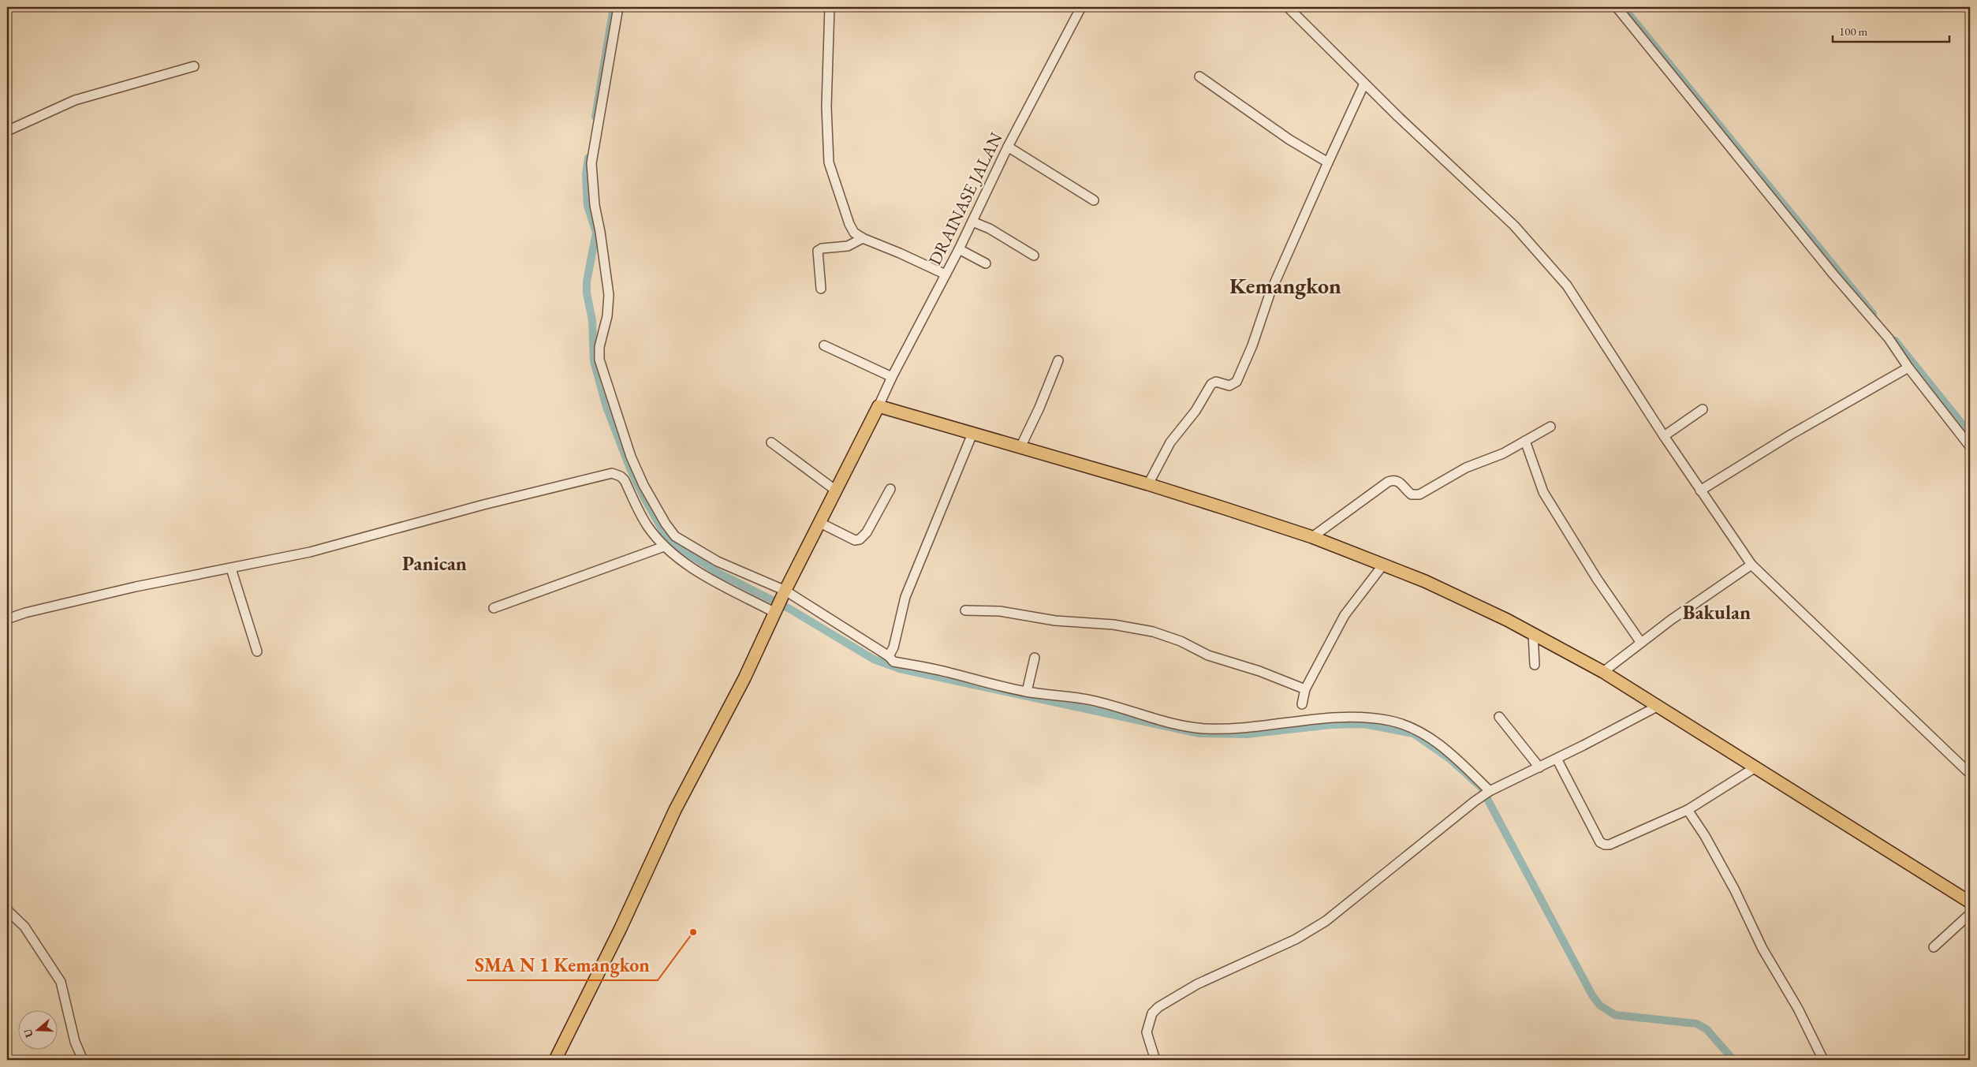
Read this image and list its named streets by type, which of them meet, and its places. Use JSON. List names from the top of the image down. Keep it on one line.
{"streets":{"street":["DRAINASE JALAN"]},"districts":["Kemangkon","Panican","Bakulan"],"places":["SMA N 1 Kemangkon"],"scale_bar":"100 m","north":"left"}
